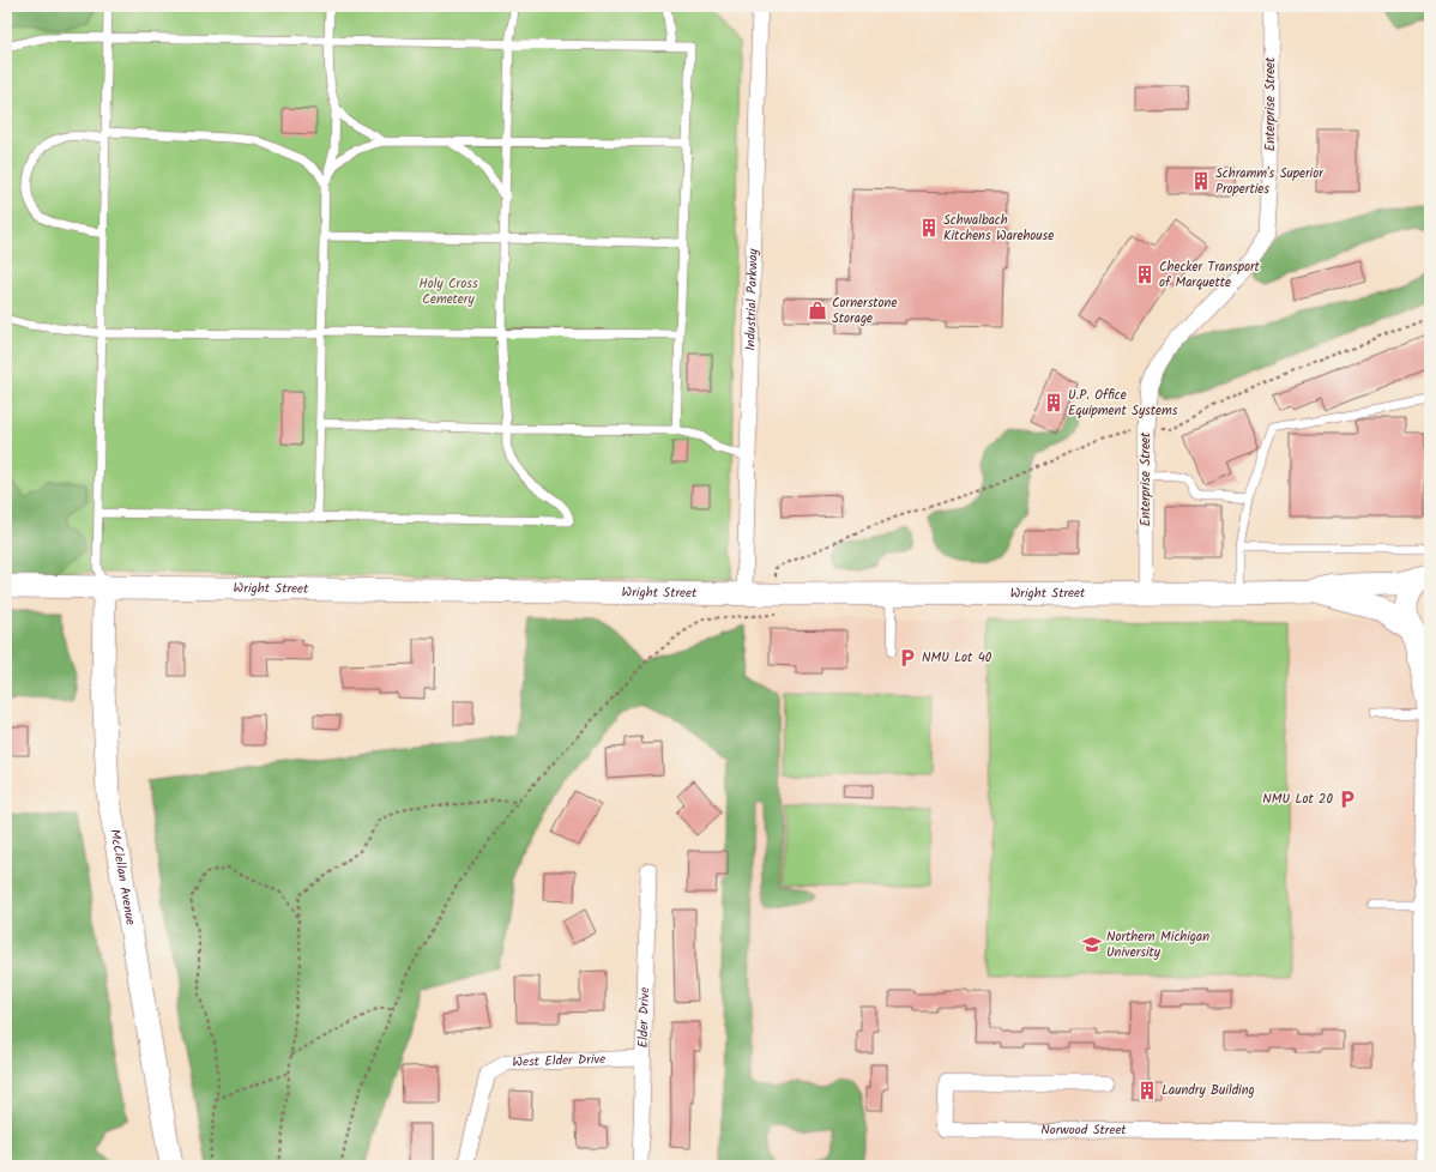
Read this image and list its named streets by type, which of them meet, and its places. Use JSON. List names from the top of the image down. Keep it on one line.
{"streets":{"main road":["Wright Street","McClellan Avenue"],"street":["Enterprise Street","Industrial Parkway","Elder Drive","West Elder Drive","Norwood Street"]},"crossings":[["Enterprise Street","Wright Street"],["Industrial Parkway","Wright Street"],["Wright Street","McClellan Avenue"],["Elder Drive","West Elder Drive"]],"parks":["Holy Cross Cemetery"],"places":{"building":["Schramm's Superior Properties","Schwalbach Kitchens Warehouse","Checker Transport of Marquette","U.P. Office Equipment Systems","Laundry Building"],"shop":["Cornerstone Storage"],"parking":["NMU Lot 40","NMU Lot 20"],"school or university":["Northern Michigan University"]}}
